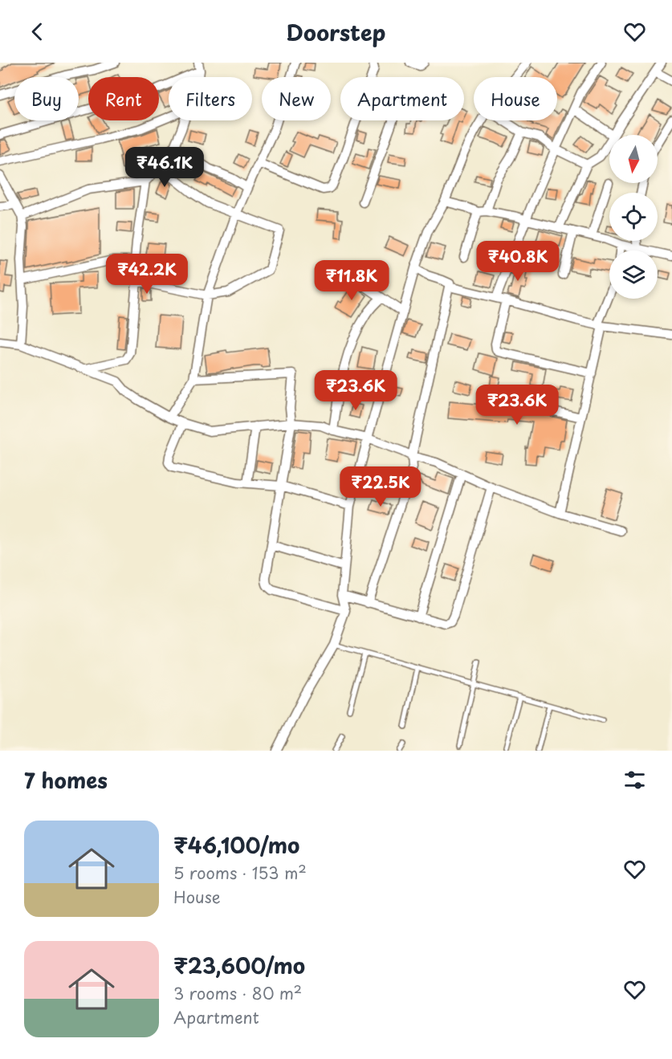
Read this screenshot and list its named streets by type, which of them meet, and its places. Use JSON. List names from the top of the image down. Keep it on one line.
{"north":"bottom","page":{"header":"Doorstep","chip":["Buy","Rent","Filters","New","Apartment","House"],"price":["₹46.1K","₹40.8K","₹42.2K","₹11.8K","₹23.6K","₹23.6K","₹22.5K"],"heading":"7 homes","list":[{"name":"₹46,100/mo","note":"5 rooms · 153 m² · House"},{"name":"₹23,600/mo","note":"3 rooms · 80 m² · Apartment"}]}}
